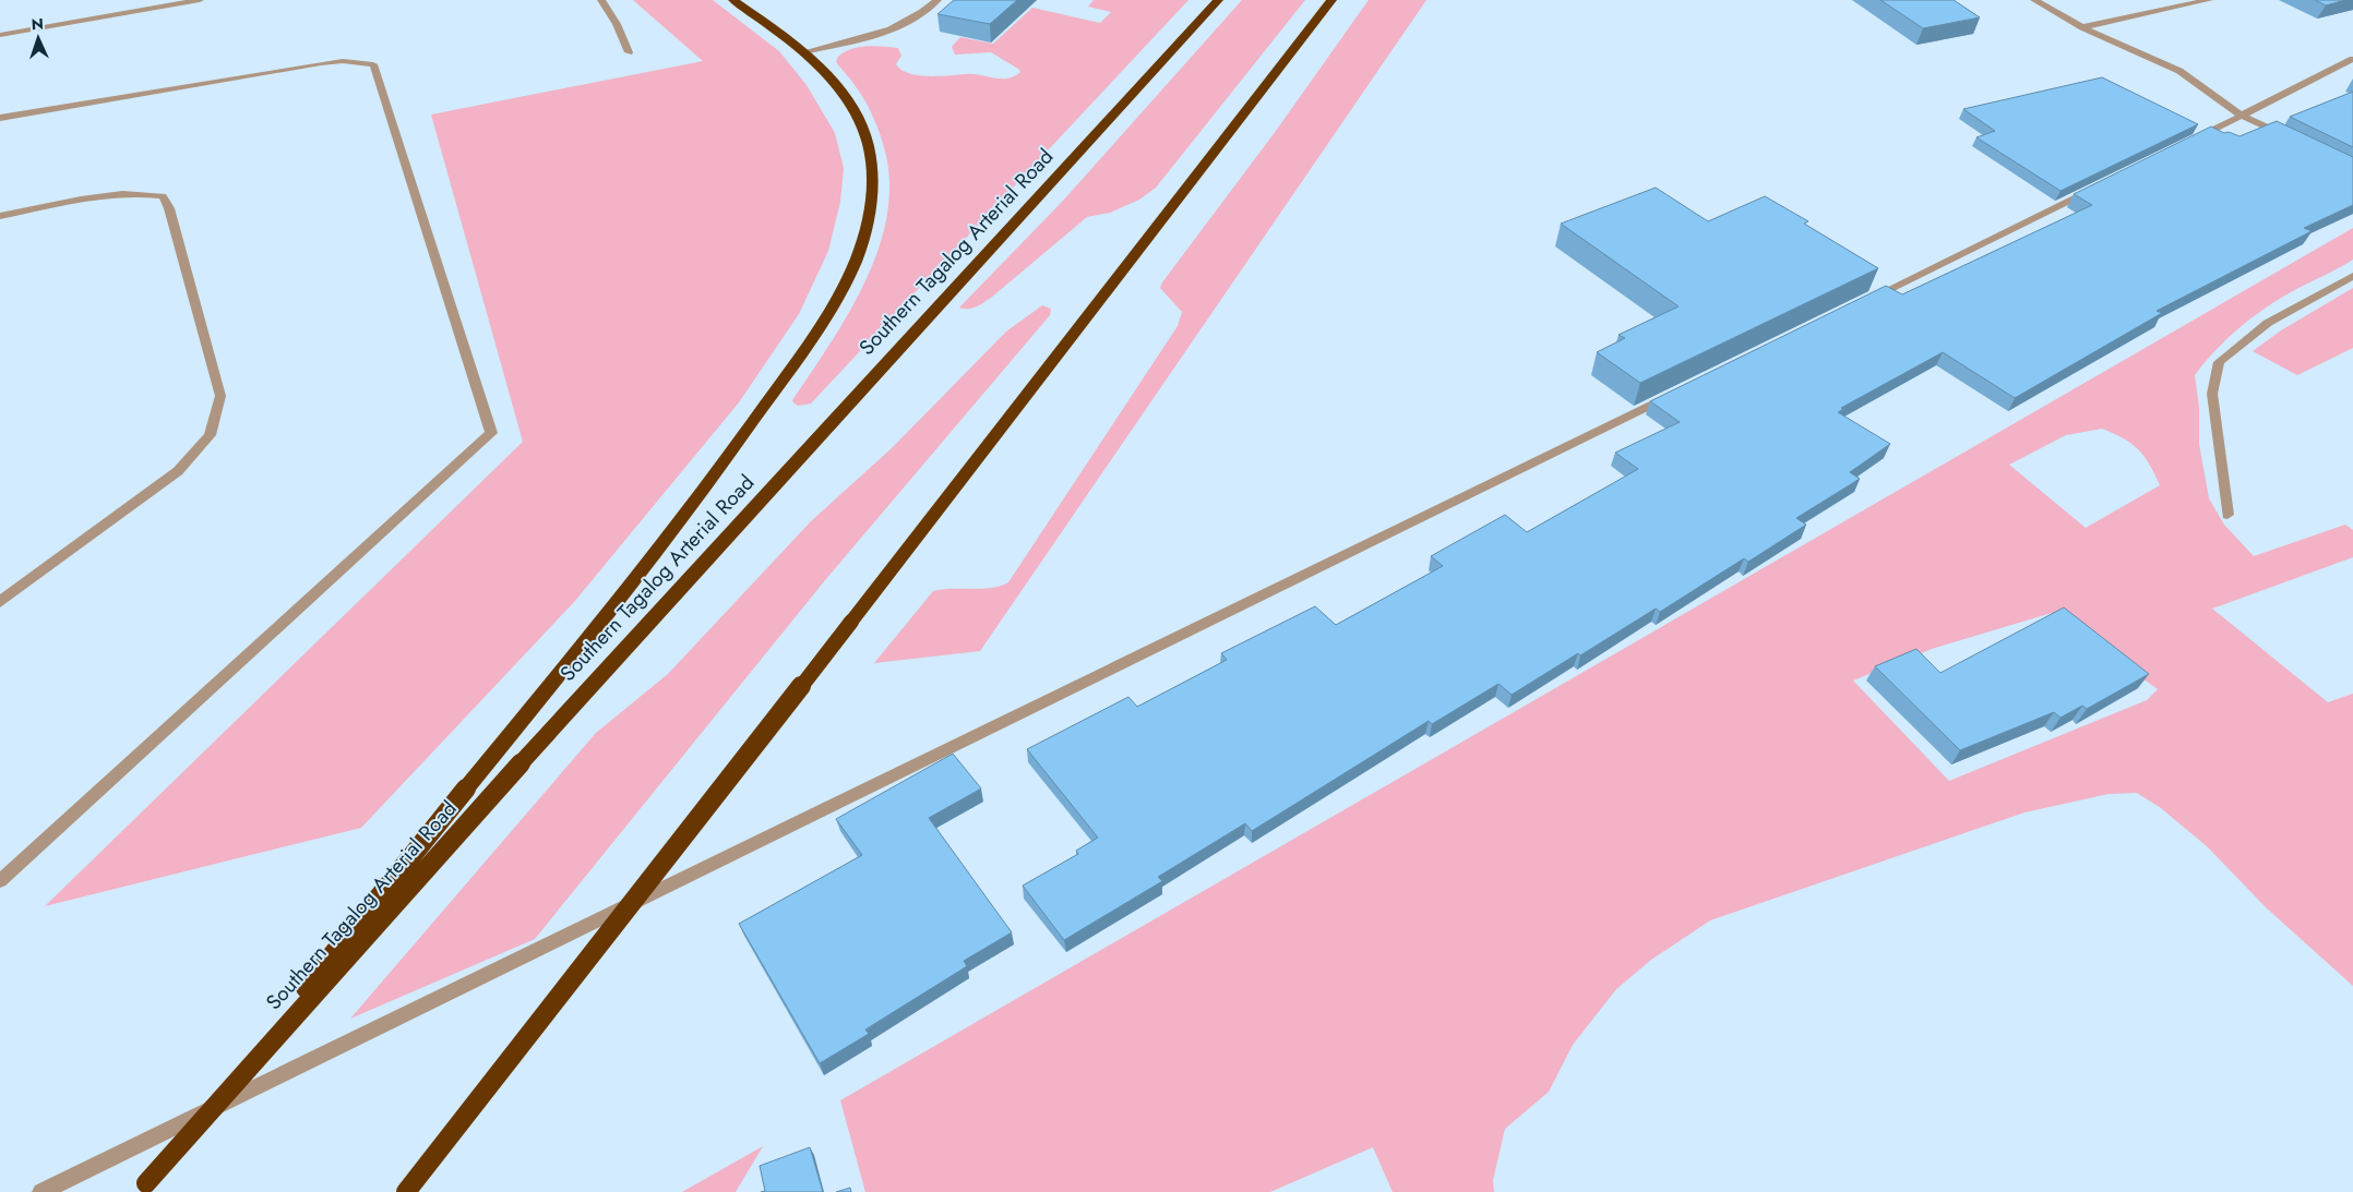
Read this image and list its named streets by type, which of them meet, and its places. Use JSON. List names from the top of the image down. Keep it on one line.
{"streets":{"highway":["Southern Tagalog Arterial Road"]},"north":"top"}
